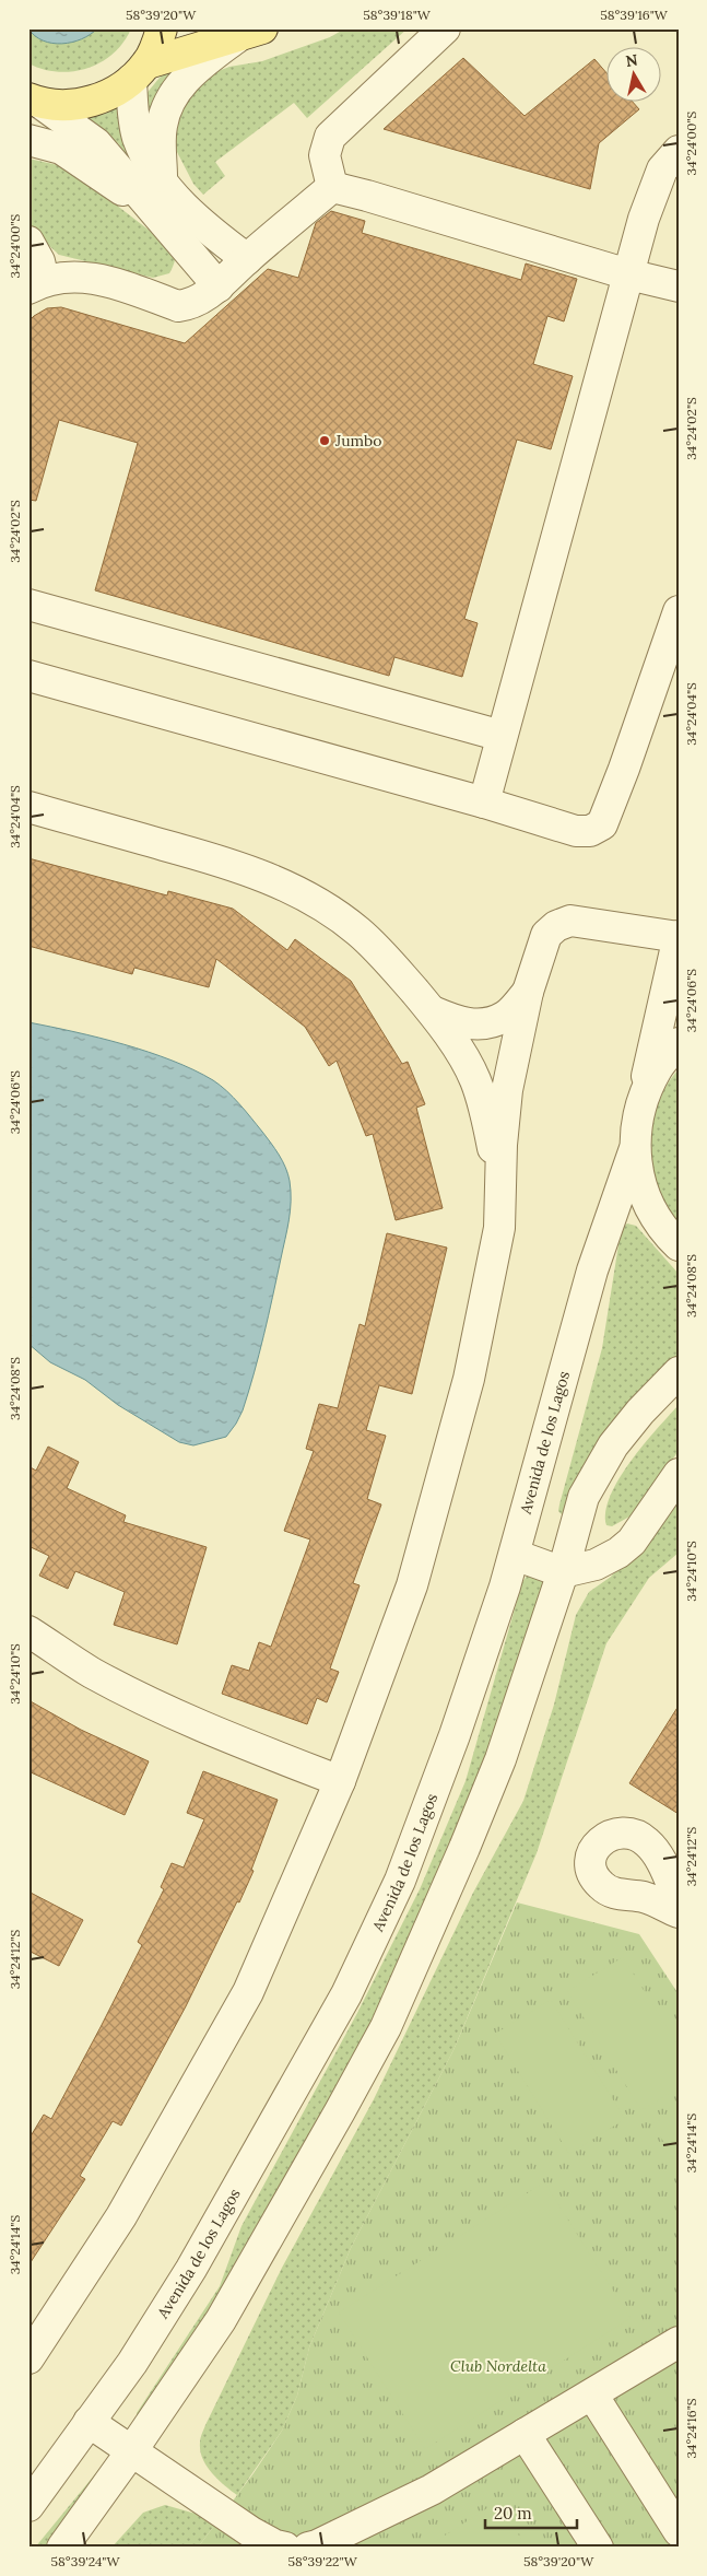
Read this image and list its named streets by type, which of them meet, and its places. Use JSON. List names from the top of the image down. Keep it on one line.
{"streets":{"street":["Avenida de los Lagos"]},"parks":["Club Nordelta"],"places":["Jumbo"],"scale_bar":"20 m","north":"top","coordinates":["58°39'20\"W","58°39'18\"W","58°39'16\"W","34°24'00\"S","34°24'02\"S","34°24'04\"S","34°24'06\"S","34°24'08\"S","34°24'10\"S","34°24'12\"S","34°24'14\"S","34°24'16\"S","58°39'24\"W","58°39'22\"W"]}
